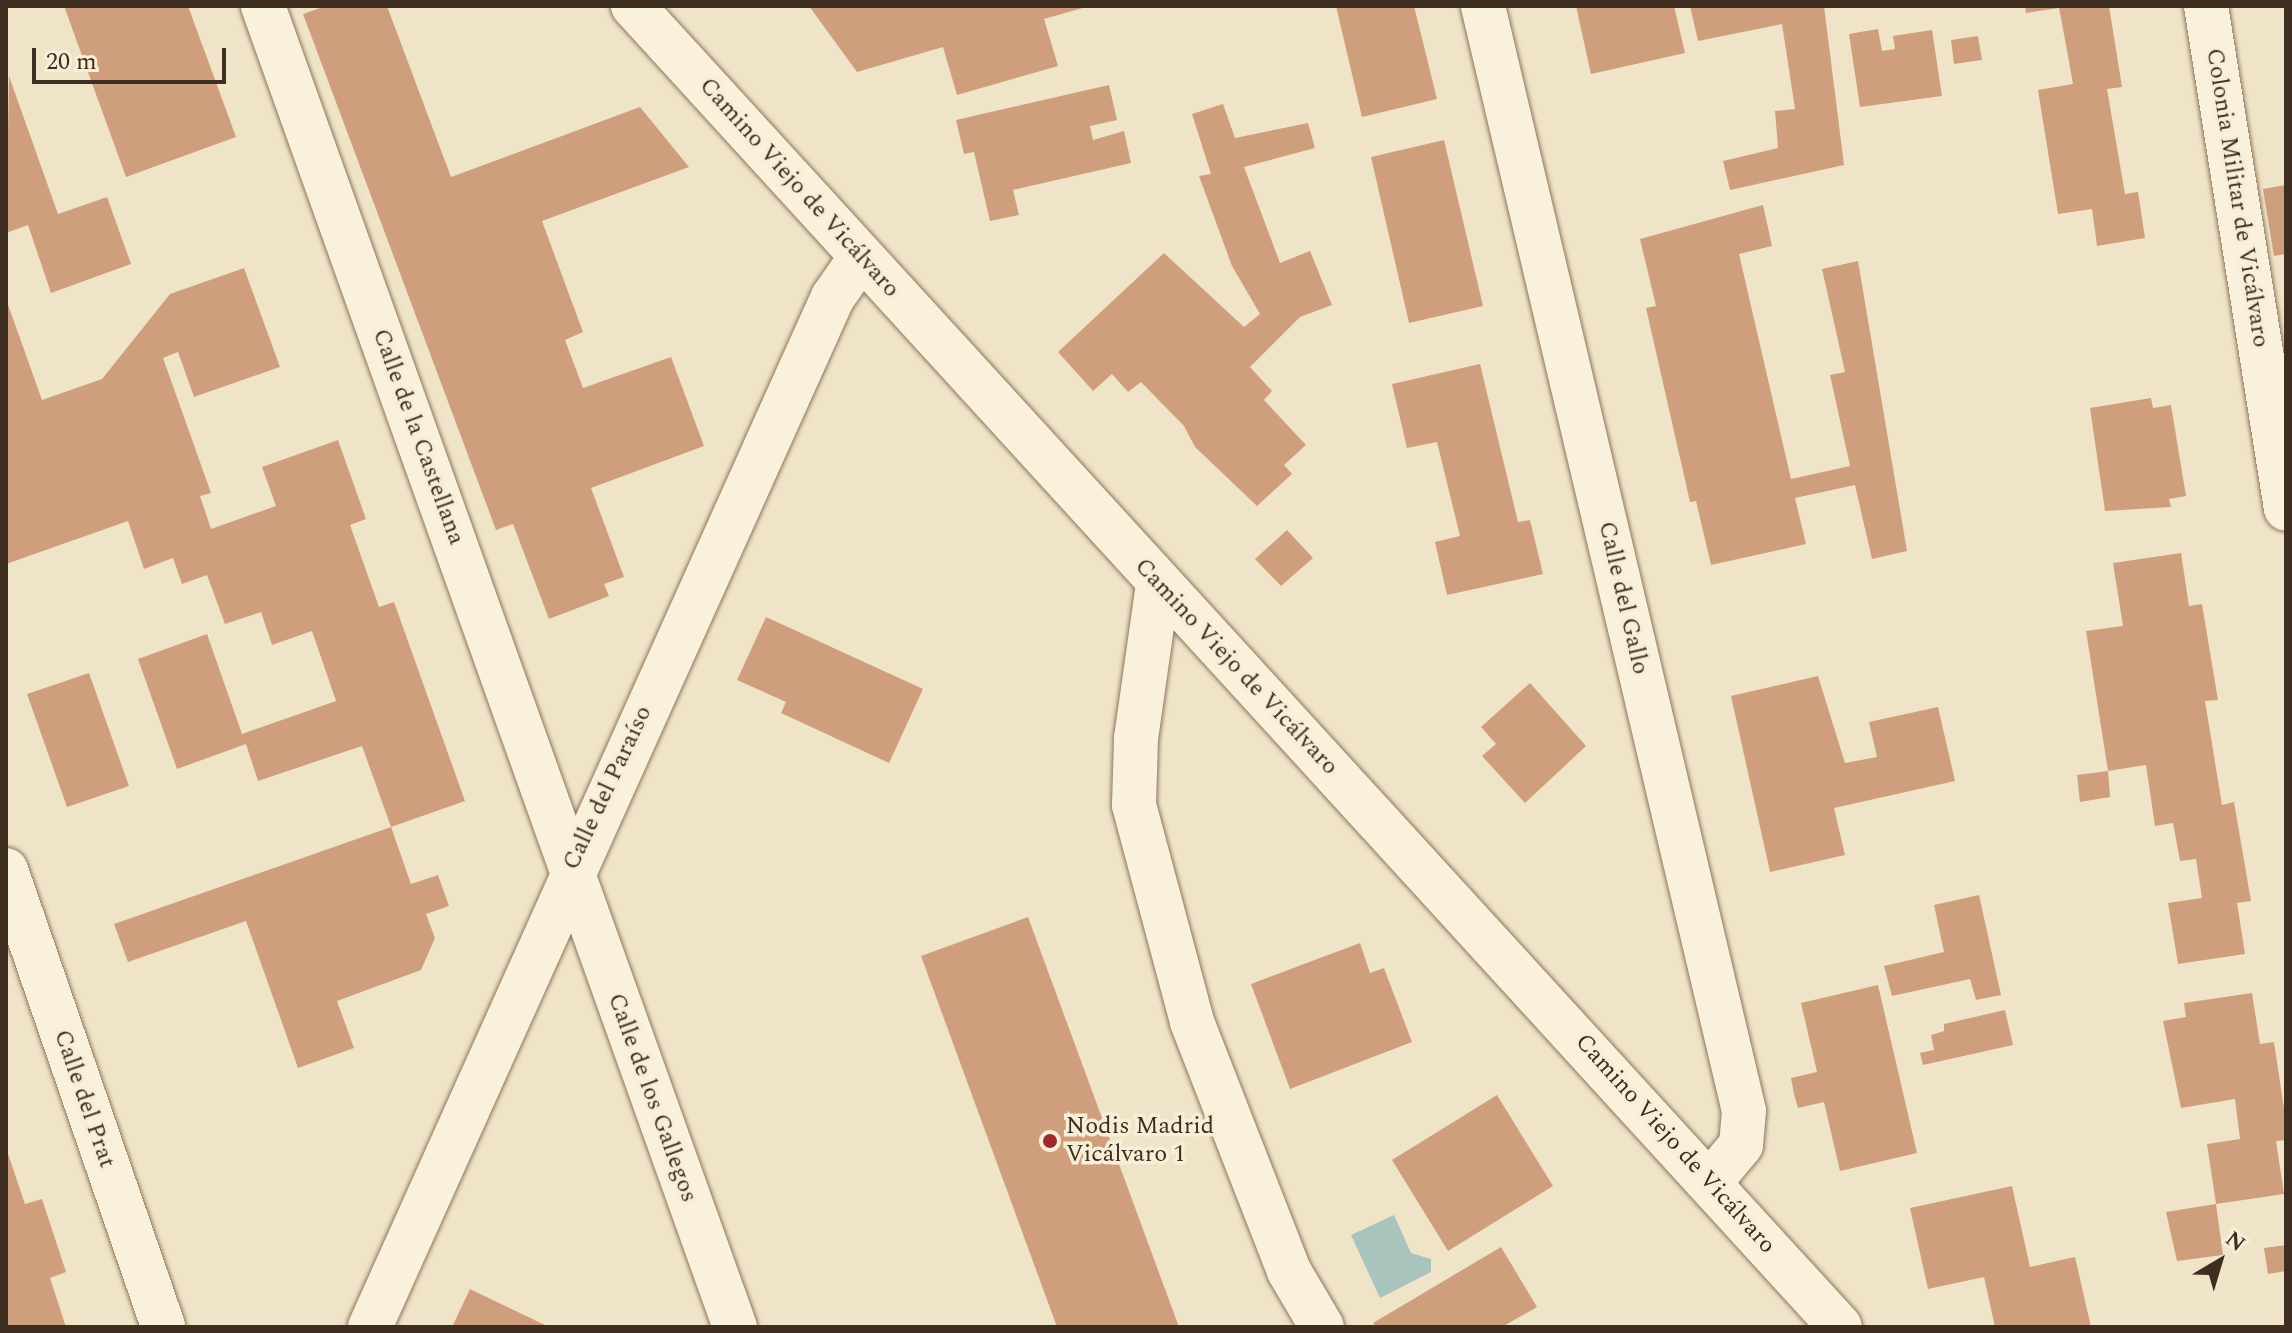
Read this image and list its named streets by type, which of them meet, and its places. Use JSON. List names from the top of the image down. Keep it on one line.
{"streets":{"street":["Camino Viejo de Vicálvaro","Colonia Militar de Vicálvaro","Calle de la Castellana","Calle del Gallo","Calle del Paraíso","Calle de los Gallegos","Calle del Prat"]},"crossings":[["Camino Viejo de Vicálvaro","Calle del Gallo"],["Camino Viejo de Vicálvaro","Calle del Paraíso"],["Calle de la Castellana","Calle del Paraíso"],["Calle de la Castellana","Calle de los Gallegos"],["Calle del Paraíso","Calle de los Gallegos"]],"places":["Nodis Madrid Vicálvaro 1"],"scale_bar":"20 m","north":"top right"}
